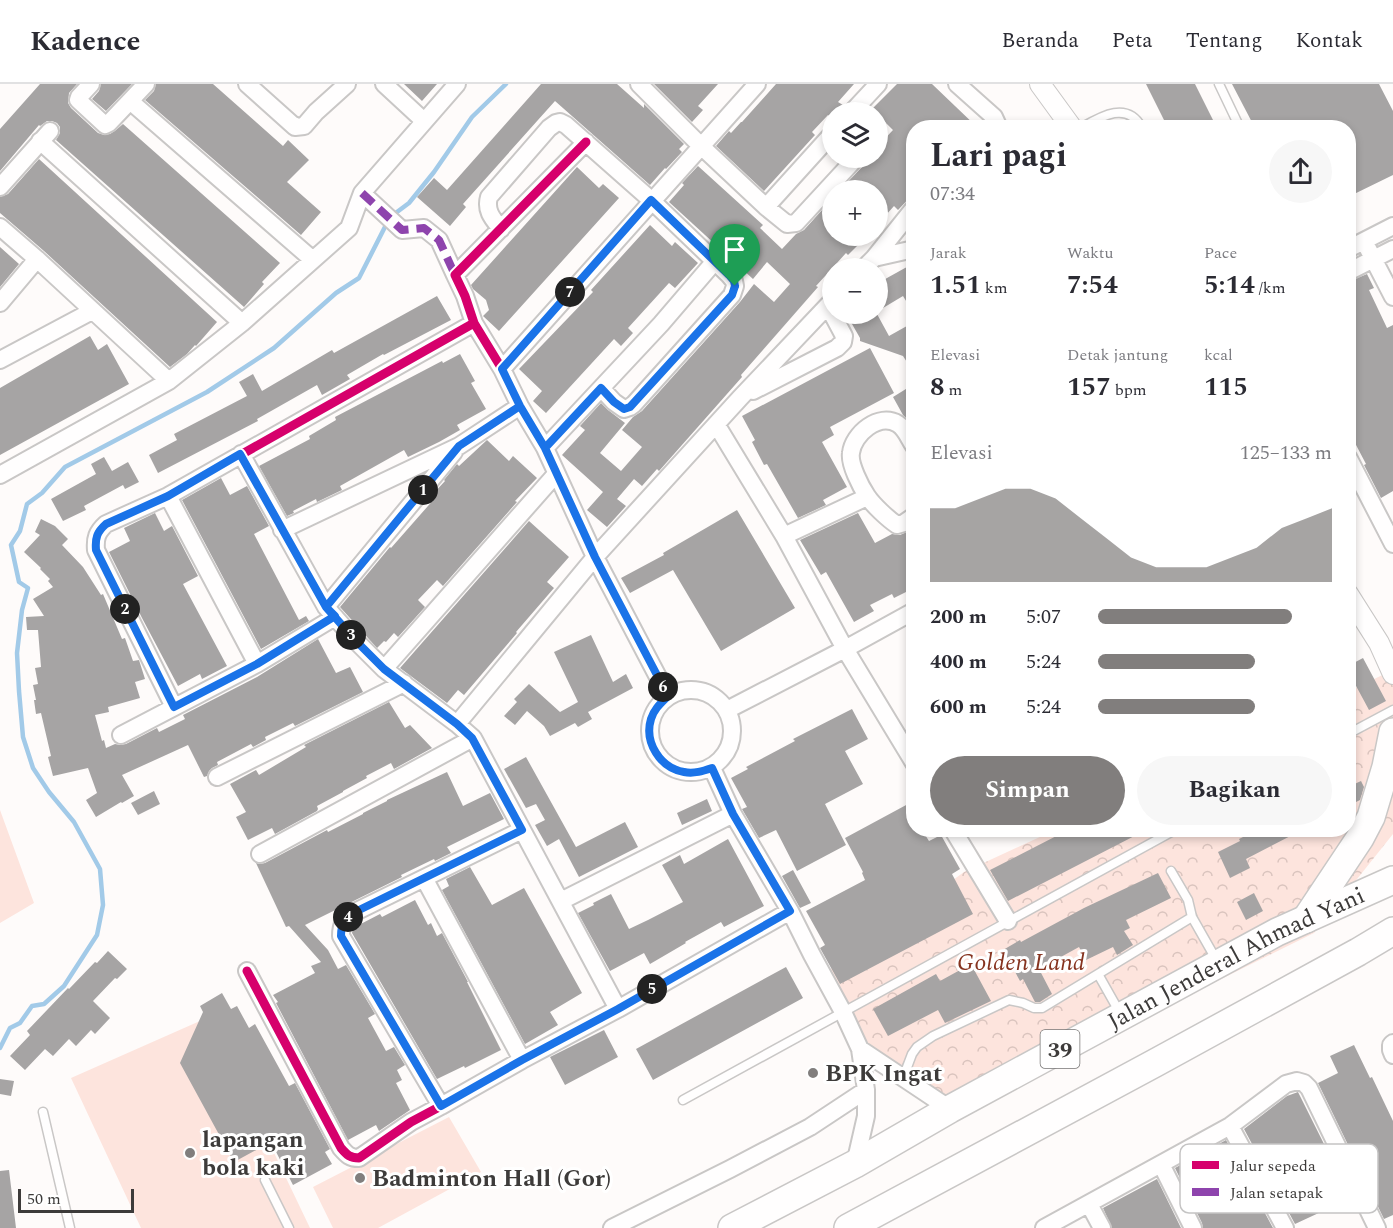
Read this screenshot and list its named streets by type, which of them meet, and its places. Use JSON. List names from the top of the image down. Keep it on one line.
{"streets":{"highway":["Jalan Jenderal Ahmad Yani","39"]},"parks":["Golden Land"],"places":["BPK Ingat","lapangan bola kaki","Badminton Hall (Gor)"],"legend":["Jalur sepeda","Jalan setapak"],"scale_bar":"50 m","page":{"header":"Kadence","nav":["Beranda","Peta","Tentang","Kontak"],"map_buttons":["+","−"],"heading":["Lari pagi","07:34"],"stats":[["Jarak","1.51 km"],["Waktu","7:54"],["Pace","5:14 /km"],["Elevasi","8 m"],["Detak jantung","157 bpm"],["kcal","115"]],"pins":["7","1","2","3","6","4","5"],"chart":["Elevasi","125–133 m"],"list":[{"name":"200 m","note":"5:07"},{"name":"400 m","note":"5:24"},{"name":"600 m","note":"5:24"}],"buttons":["Simpan","Bagikan"],"scale":"50 m"}}
